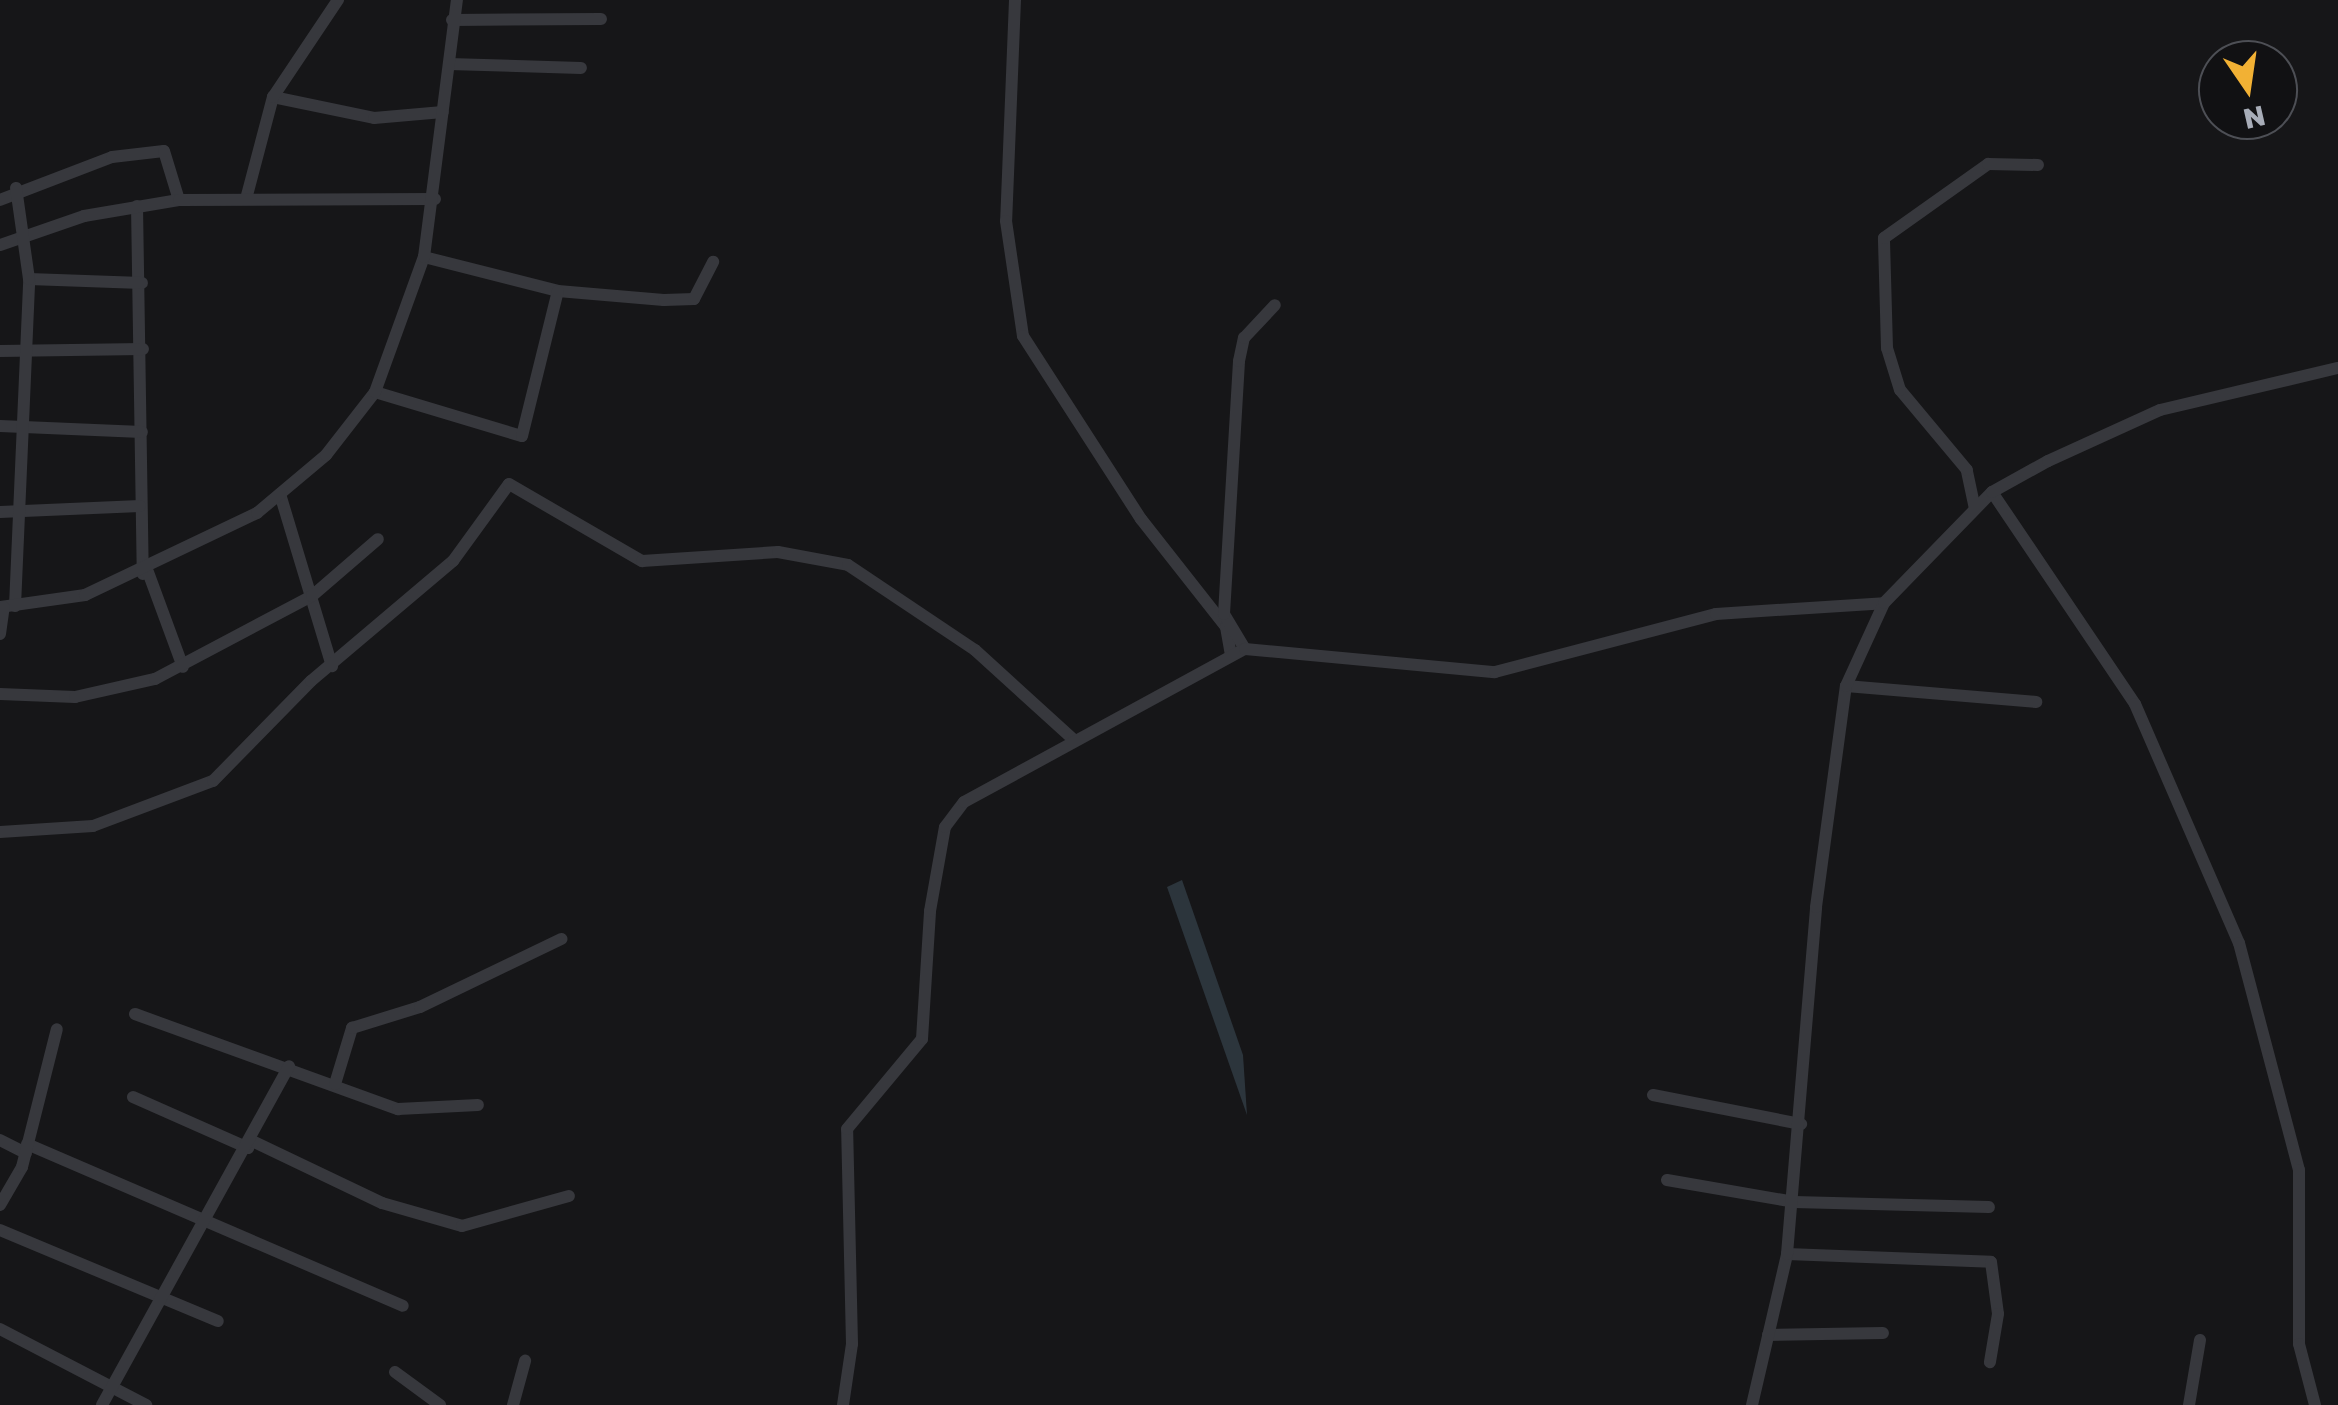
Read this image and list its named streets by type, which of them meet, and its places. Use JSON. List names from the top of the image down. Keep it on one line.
{"north":"bottom"}
